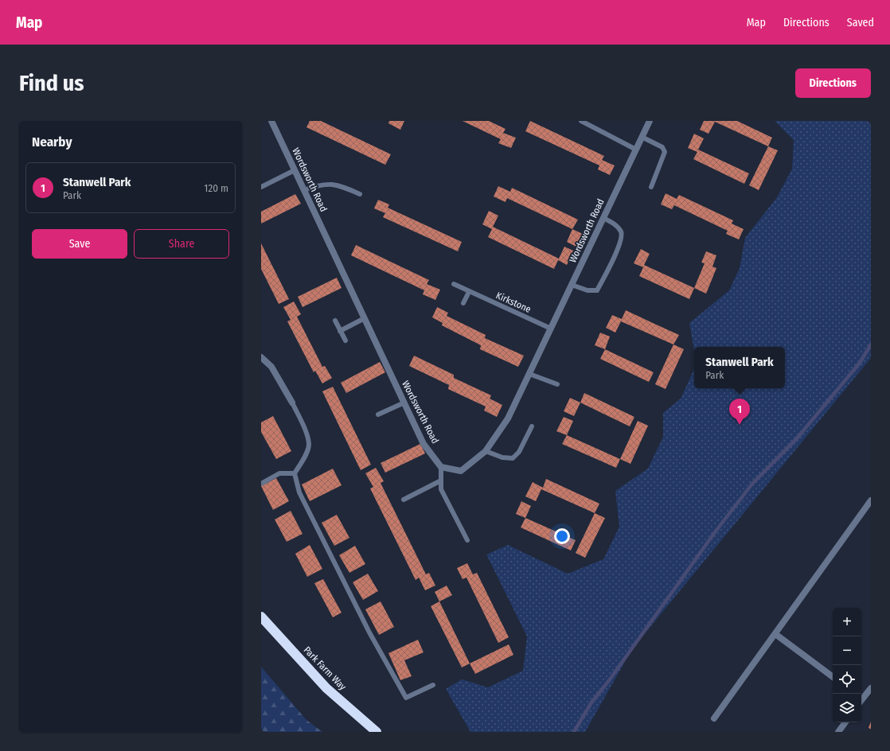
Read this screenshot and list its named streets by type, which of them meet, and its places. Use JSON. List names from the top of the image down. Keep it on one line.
{"streets":{"highway":["Park Farm Way"],"street":["Wordsworth Road"],"lane":["Kirkstone"]},"crossings":[["Wordsworth Road","Kirkstone"]],"page":{"header":"Map","nav":["Map","Directions","Saved"],"buttons":["Directions",["Save","Share"]],"title":"Find us","heading":"Nearby","list":[{"mark":"1","name":"Stanwell Park","note":"Park","value":"120 m"}],"popup":["Stanwell Park","Park"],"pins":"1","map_buttons":["+","−"]}}
